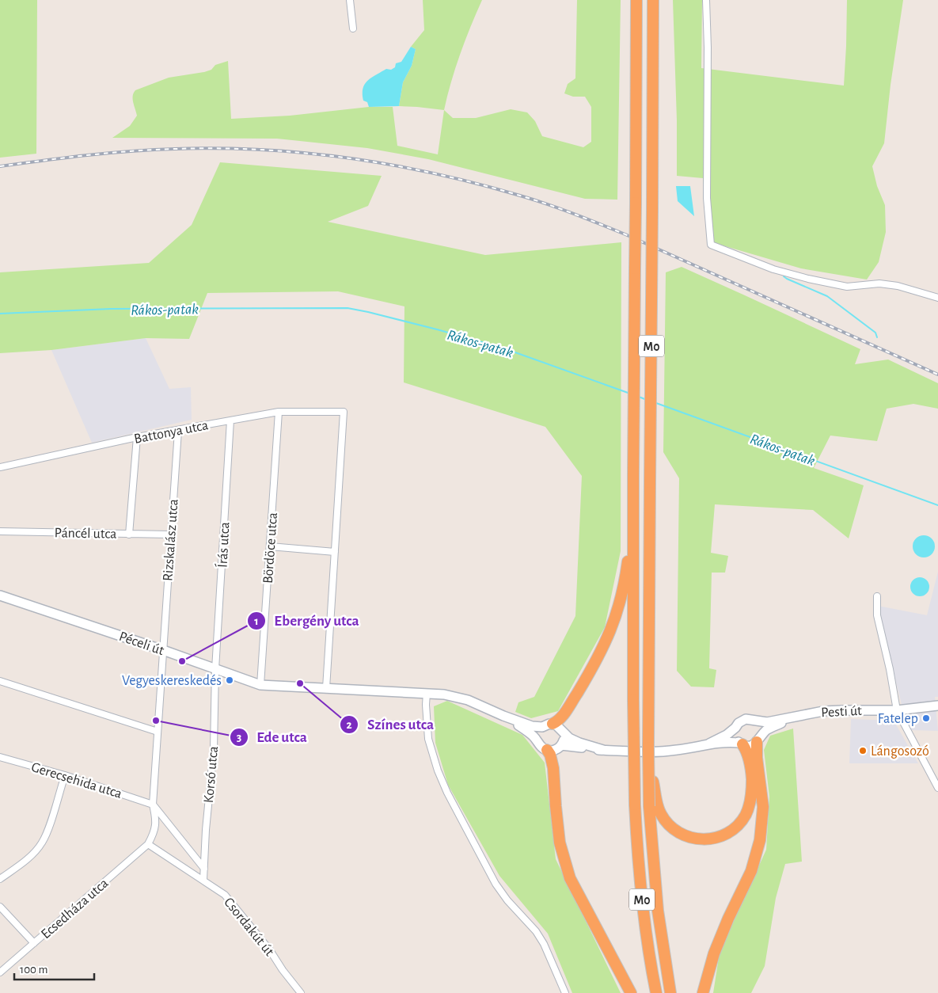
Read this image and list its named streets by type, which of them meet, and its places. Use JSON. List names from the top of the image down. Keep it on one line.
{"streets":{"highway":["M0"],"main road":["Péceli út","Pesti út"],"street":["Battonya utca","Páncél utca","Rizskalász utca","Írás utca","Bördöce utca","Korsó utca","Gerecsehida utca","Ecsedháza utca","Csordakút út"]},"crossings":[["Battonya utca","Rizskalász utca"],["Battonya utca","Írás utca"],["Battonya utca","Bördöce utca"],["Páncél utca","Rizskalász utca"],["Rizskalász utca","Péceli út"],["Rizskalász utca","Gerecsehida utca"],["Rizskalász utca","Ecsedháza utca"],["Rizskalász utca","Csordakút út"],["Írás utca","Péceli út"],["Írás utca","Korsó utca"],["Bördöce utca","Péceli út"],["Péceli út","Korsó utca"],["Korsó utca","Csordakút út"],["Ecsedháza utca","Csordakút út"]],"water":["Rákos-patak"],"places":["Ebergény utca","Vegyeskereskedés","Színes utca","Fatelep","Ede utca","Lángosozó"],"scale_bar":"100 m"}
